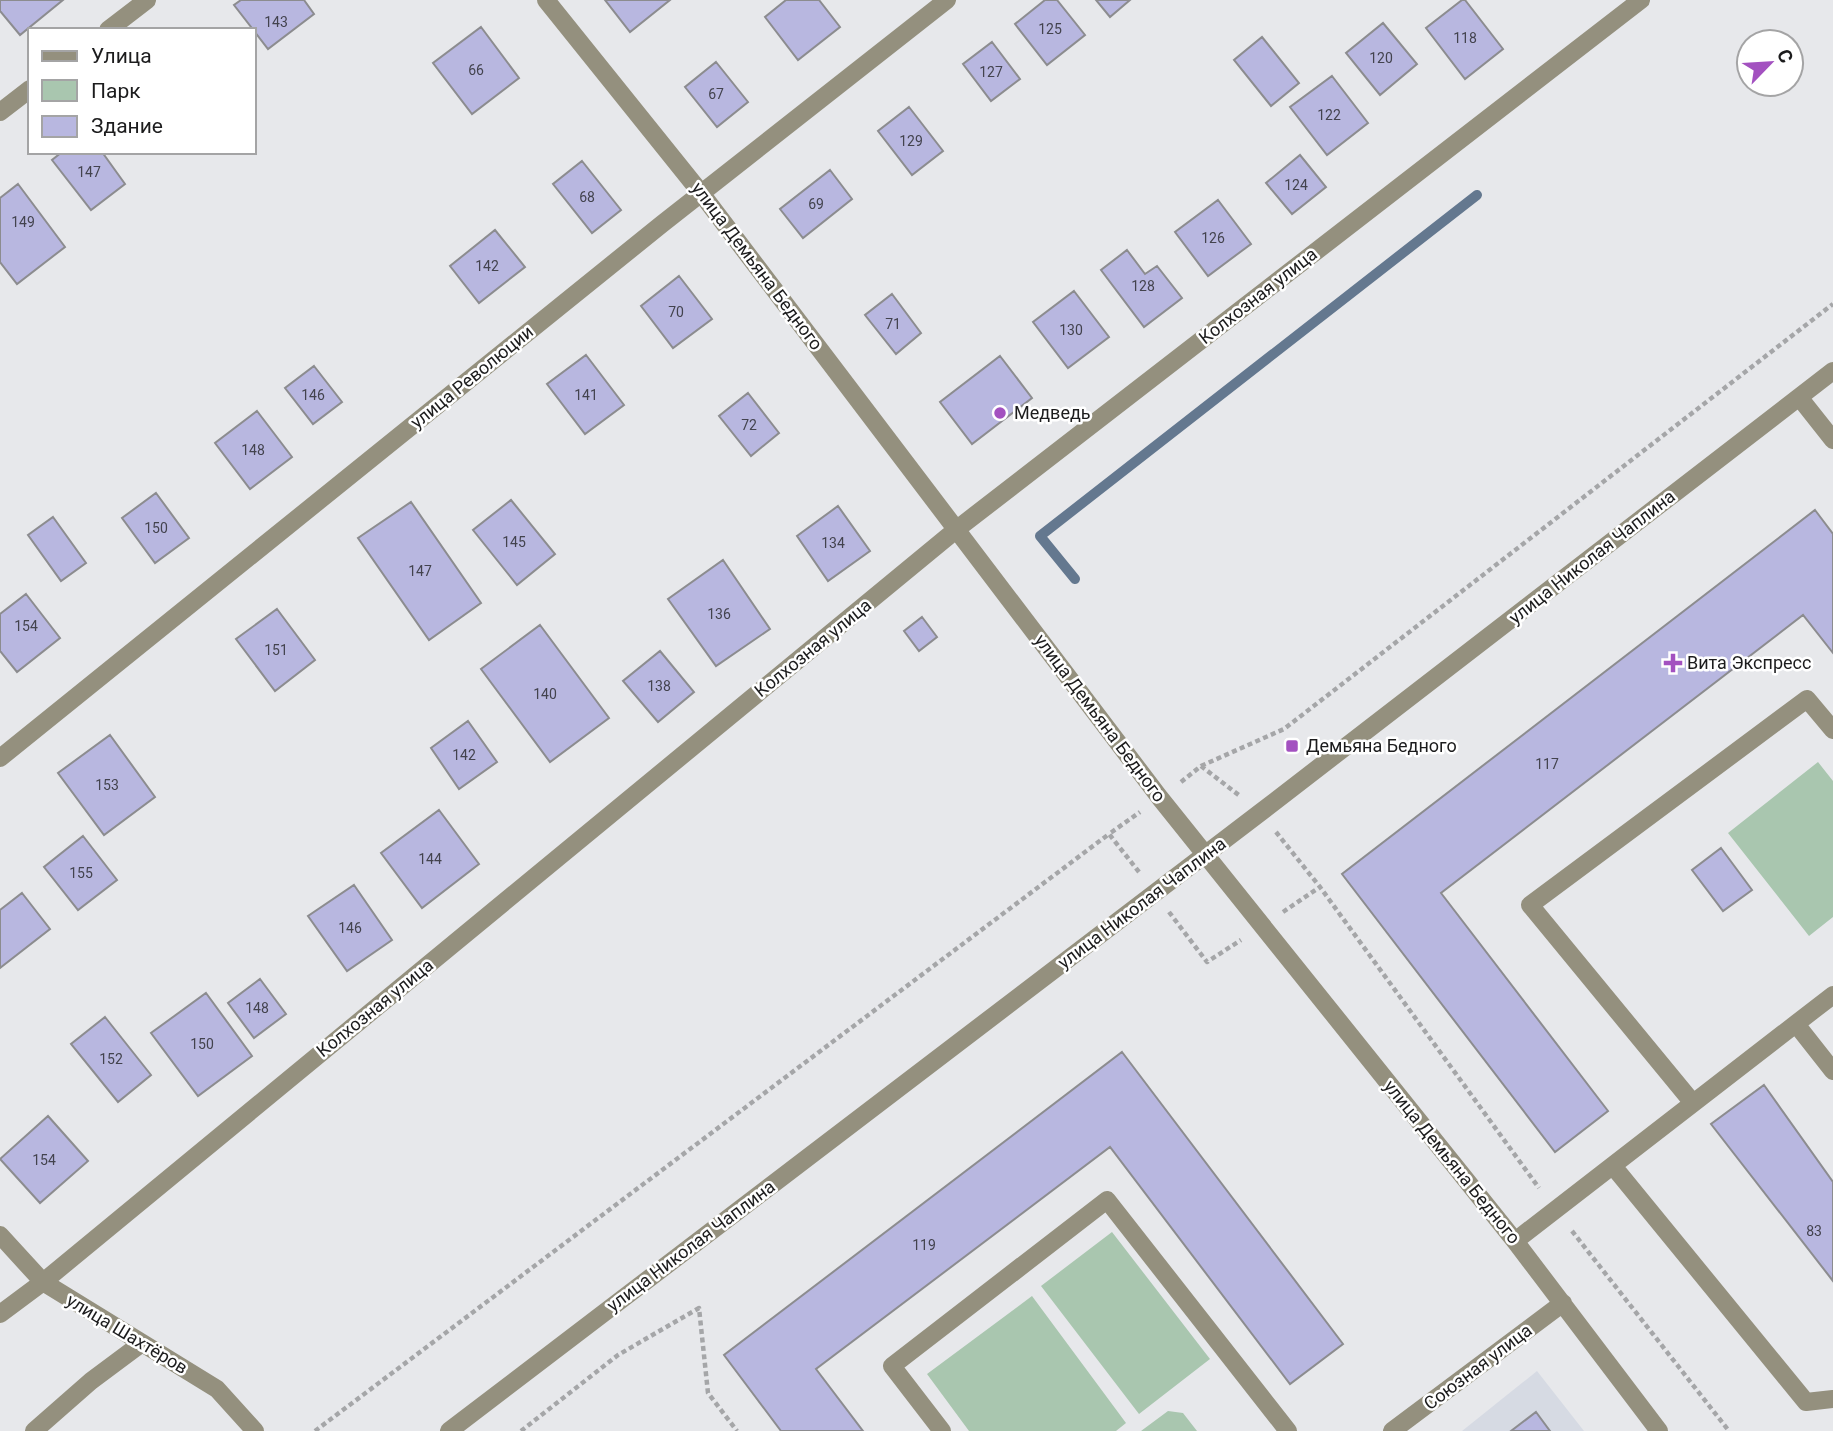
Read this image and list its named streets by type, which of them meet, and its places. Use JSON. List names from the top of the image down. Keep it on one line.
{"streets":{"street":["улица Демьяна Бедного","Колхозная улица","улица Революции","улица Николая Чаплина","улица Шахтёров","Союзная улица"]},"crossings":[["улица Демьяна Бедного","Колхозная улица"],["улица Демьяна Бедного","улица Революции"],["улица Демьяна Бедного","улица Николая Чаплина"],["улица Демьяна Бедного","Союзная улица"],["Колхозная улица","улица Шахтёров"]],"places":{"other":["Медведь"],"health":["Вита Экспресс"],"transit":["Демьяна Бедного"]},"house_numbers":["143","125","118","120","66","127","67","122","129","147","124","68","69","149","126","142","128","70","71","130","146","141","72","148","150","145","134","147","136","154","151","138","140","142","117","153","144","155","146","148","150","152","154","83","119"],"legend":["Улица","Парк","Здание"],"north":"top right"}
